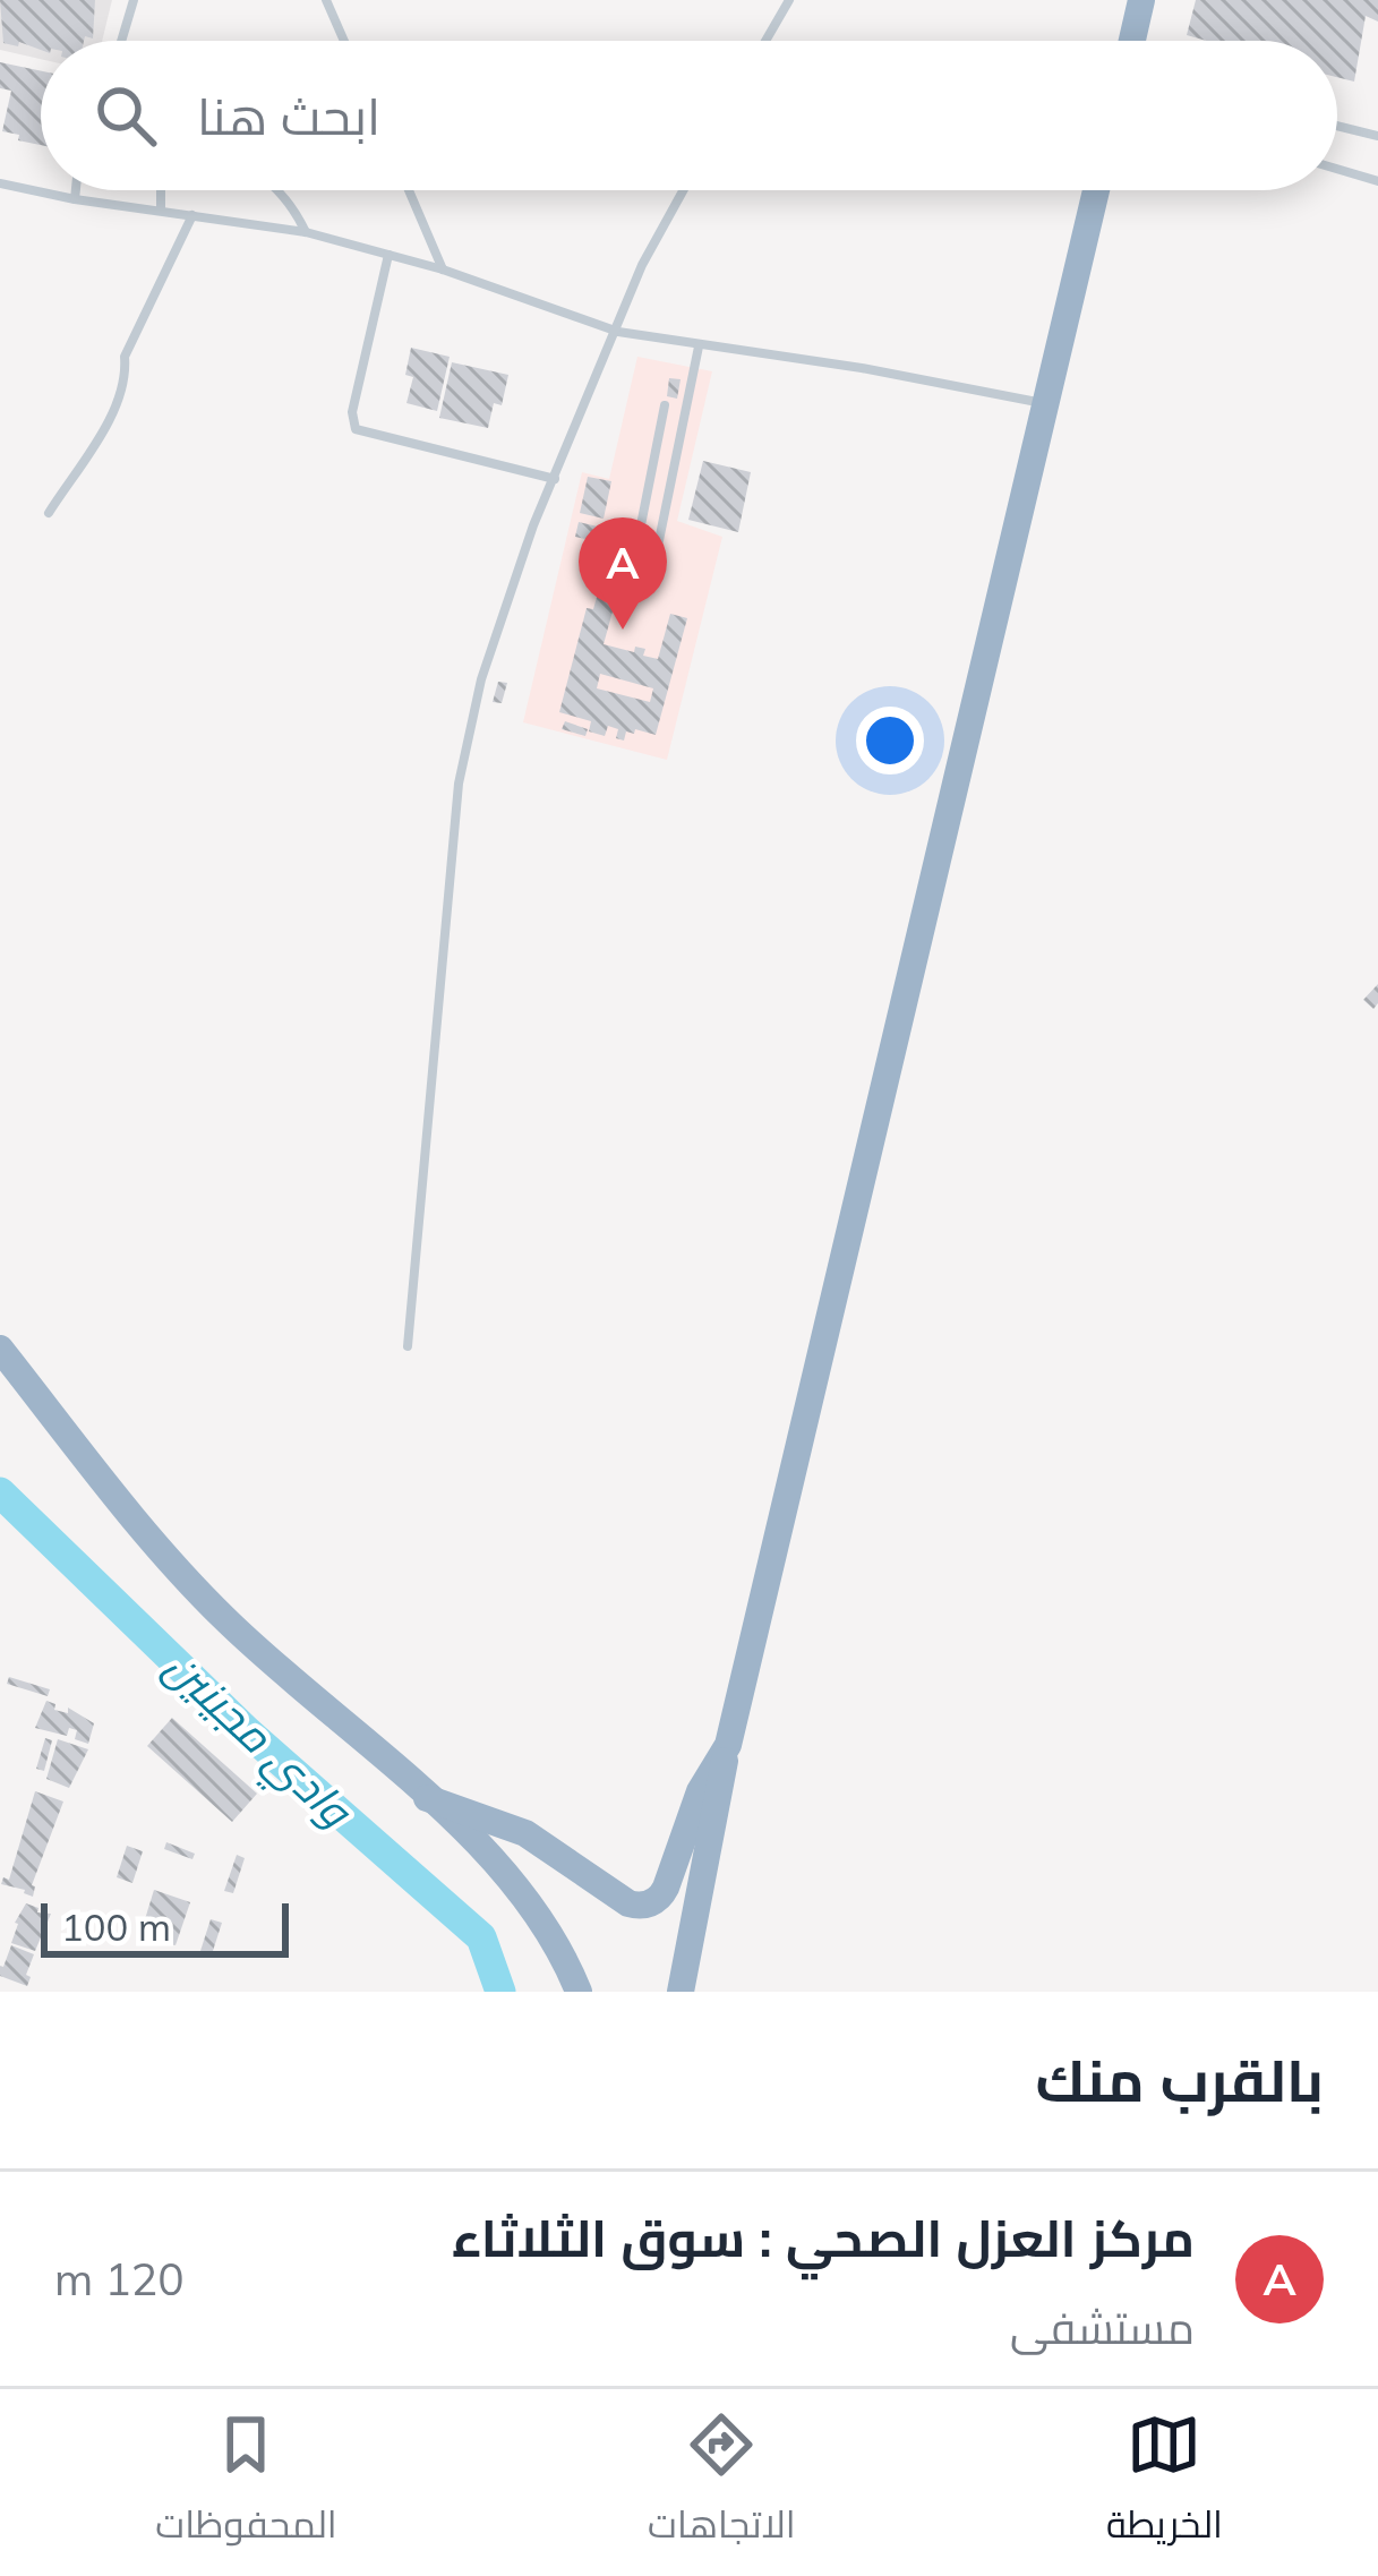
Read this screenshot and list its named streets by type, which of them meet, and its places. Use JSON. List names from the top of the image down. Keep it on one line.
{"water":["وادي مجينين"],"scale_bar":"100 m","page":{"search":"ابحث هنا","pins":"A","scale":"100 m","heading":"بالقرب منك","list":[{"mark":"A","name":"مركز العزل الصحي : سوق الثلاثاء","note":"مستشفى","value":"120 m"}],"nav":["الخريطة","الاتجاهات","المحفوظات"]}}
